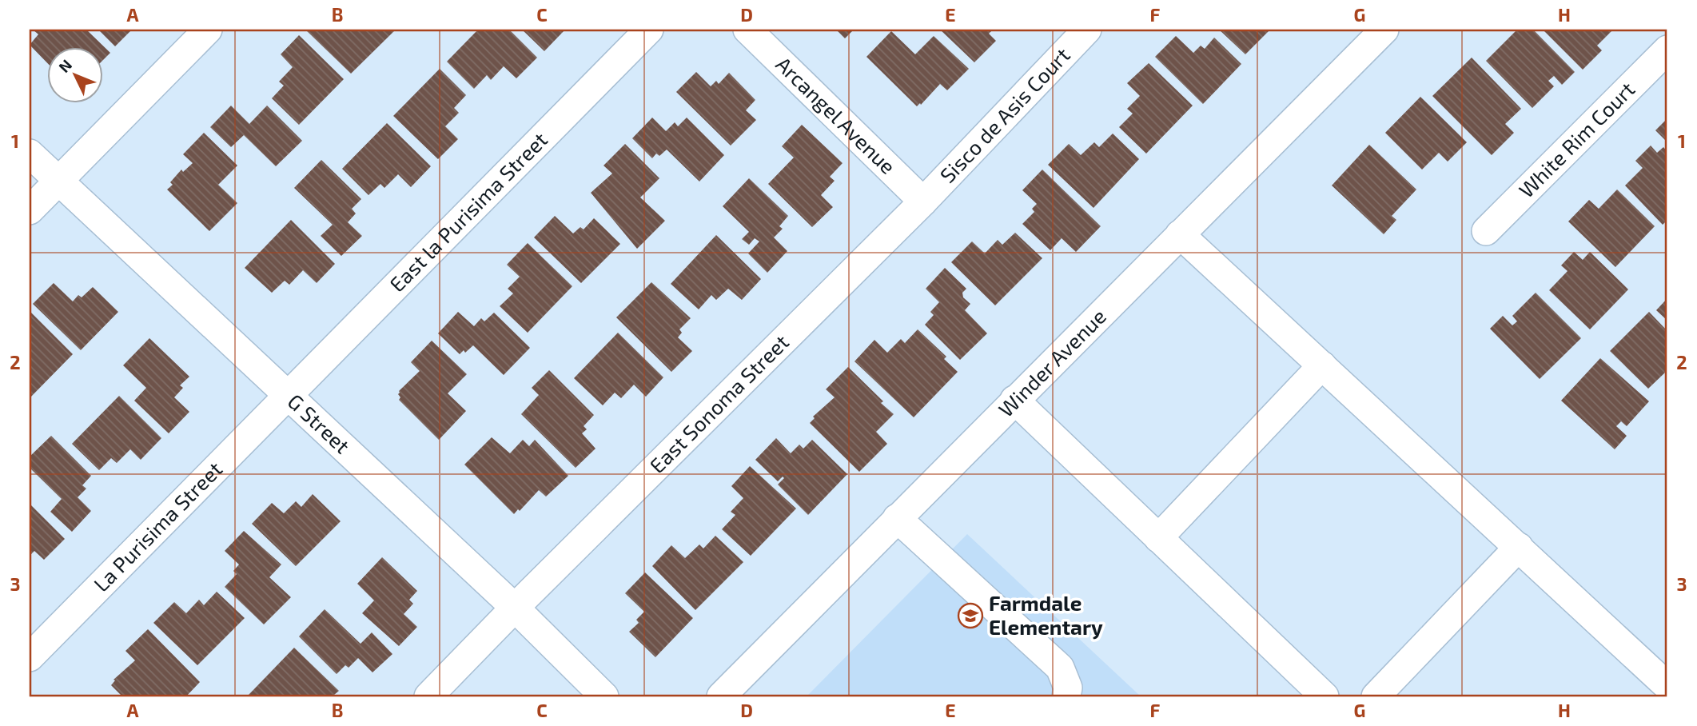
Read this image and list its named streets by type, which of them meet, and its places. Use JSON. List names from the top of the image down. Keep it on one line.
{"streets":{"street":["Arcangel Avenue","Sisco de Asis Court","White Rim Court","East la Purisima Street","Winder Avenue","East Sonoma Street","G Street","La Purisima Street"]},"crossings":[["Arcangel Avenue","Sisco de Asis Court"],["Arcangel Avenue","East Sonoma Street"],["Sisco de Asis Court","East Sonoma Street"],["East la Purisima Street","G Street"],["East la Purisima Street","La Purisima Street"],["East Sonoma Street","G Street"],["G Street","La Purisima Street"]],"places":{"school or university":["Farmdale Elementary"]},"north":"top left","grid":{"columns":["A","B","C","D","E","F","G","H"],"rows":["1","2","3"]}}
